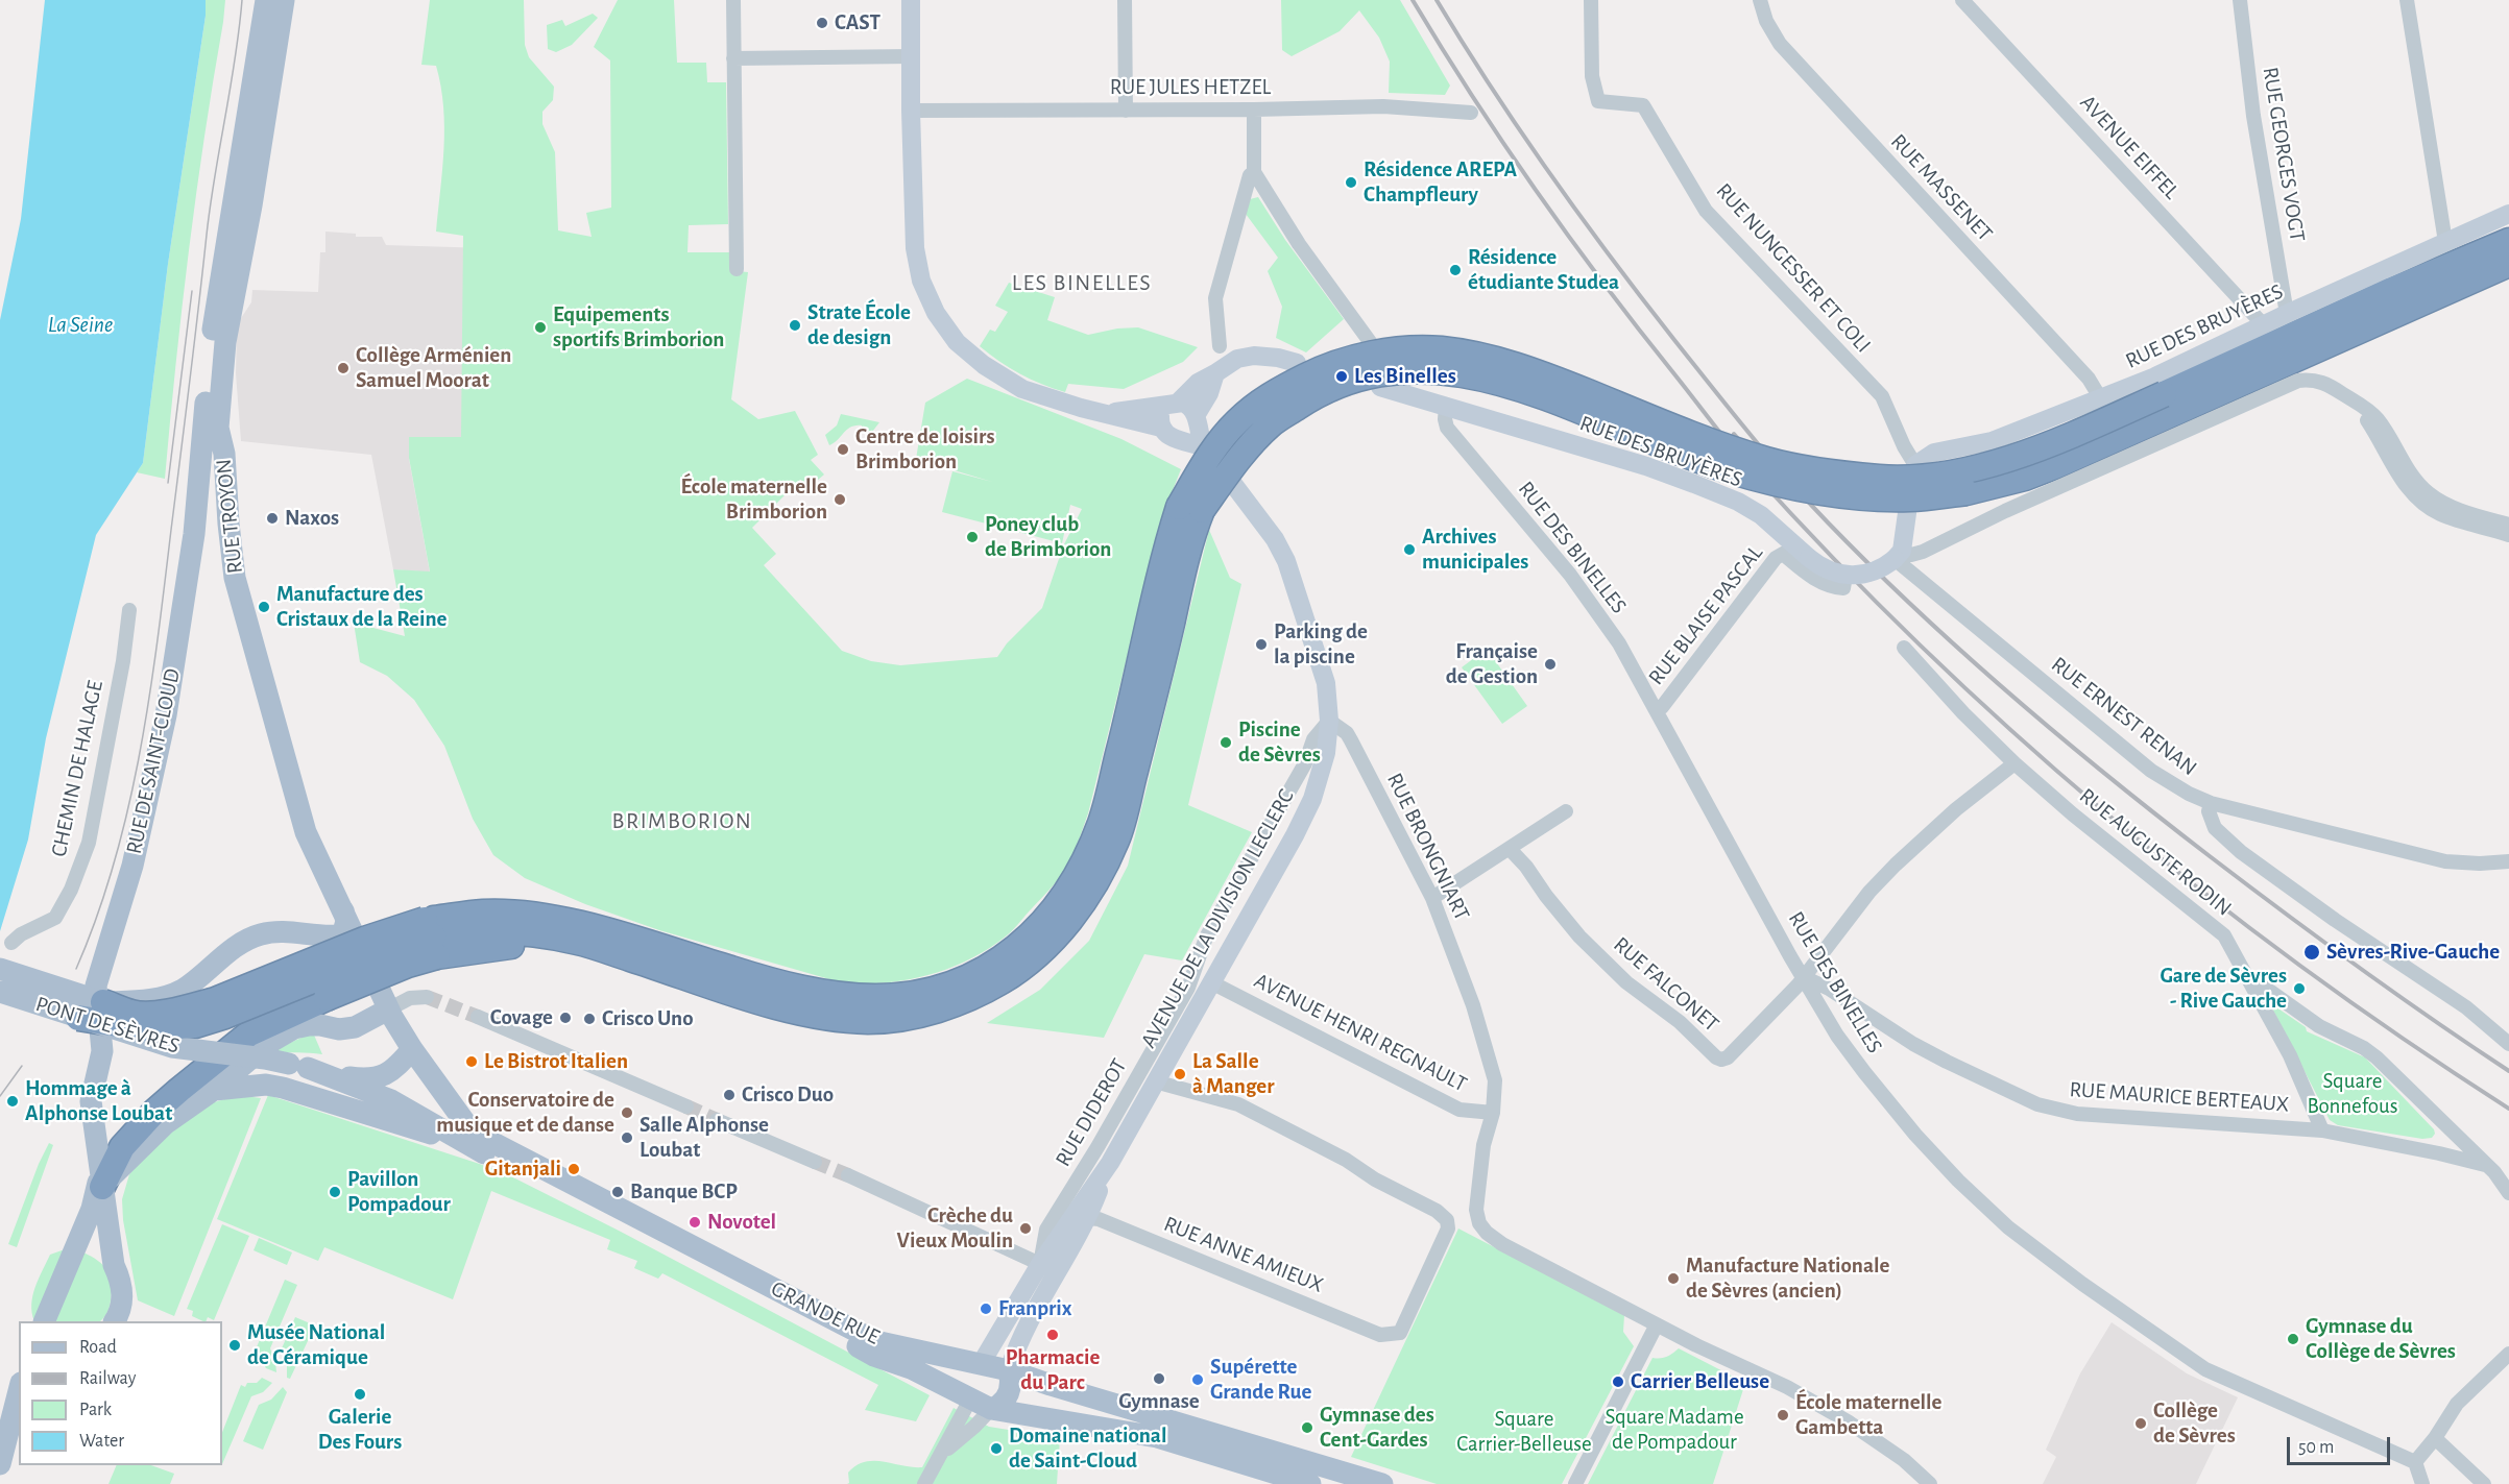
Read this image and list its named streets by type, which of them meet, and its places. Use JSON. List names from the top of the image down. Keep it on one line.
{"streets":{"main road":["RUE DES BRUYÈRES","RUE TROYON","RUE DE SAINT-CLOUD","AVENUE DE LA DIVISION LECLERC","PONT DE SÈVRES","GRANDE RUE"],"street":["RUE JULES HETZEL","AVENUE EIFFEL","RUE GEORGES VOGT","RUE MASSENET","RUE NUNGESSER ET COLI","RUE DES BINELLES","RUE BLAISE PASCAL","RUE ERNEST RENAN","CHEMIN DE HALAGE","RUE BRONGNIART","RUE AUGUSTE RODIN","RUE FALCONET","AVENUE HENRI REGNAULT","RUE MAURICE BERTEAUX","RUE DIDEROT","RUE ANNE AMIEUX"]},"crossings":[["AVENUE EIFFEL","RUE DES BRUYÈRES"],["RUE GEORGES VOGT","RUE DES BRUYÈRES"],["RUE MASSENET","RUE DES BRUYÈRES"],["RUE NUNGESSER ET COLI","RUE DES BRUYÈRES"],["RUE DES BRUYÈRES","RUE DES BINELLES"],["RUE DES BRUYÈRES","RUE BLAISE PASCAL"],["RUE TROYON","RUE DE SAINT-CLOUD"],["RUE TROYON","GRANDE RUE"],["RUE DES BINELLES","RUE BLAISE PASCAL"],["RUE DES BINELLES","RUE FALCONET"],["RUE DES BINELLES","RUE MAURICE BERTEAUX"],["RUE DE SAINT-CLOUD","PONT DE SÈVRES"],["RUE BRONGNIART","AVENUE DE LA DIVISION LECLERC"],["RUE BRONGNIART","AVENUE HENRI REGNAULT"],["RUE BRONGNIART","RUE DIDEROT"],["RUE AUGUSTE RODIN","RUE MAURICE BERTEAUX"],["AVENUE DE LA DIVISION LECLERC","AVENUE HENRI REGNAULT"],["AVENUE DE LA DIVISION LECLERC","RUE DIDEROT"],["AVENUE DE LA DIVISION LECLERC","RUE ANNE AMIEUX"],["AVENUE DE LA DIVISION LECLERC","GRANDE RUE"],["RUE FALCONET","RUE MAURICE BERTEAUX"]],"districts":["LES BINELLES","BRIMBORION"],"water":["La Seine"],"parks":["Square Bonnefous","Square Madame de Pompadour","Square Carrier-Belleuse"],"places":["CAST","Résidence AREPA Champfleury","Résidence étudiante Studea","Strate École de design","Equipements sportifs Brimborion","Collège Arménien Samuel Moorat","Les Binelles","Centre de loisirs Brimborion","École maternelle Brimborion","Naxos","Poney club de Brimborion","Archives municipales","Manufacture des Cristaux de la Reine","Parking de la piscine","Française de Gestion","Piscine de Sèvres","Sèvres-Rive-Gauche","Gare de Sèvres - Rive Gauche","Covage","Crisco Uno","Le Bistrot Italien","La Salle à Manger","Crisco Duo","Hommage à Alphonse Loubat","Conservatoire de musique et de danse","Salle Alphonse Loubat","Gitanjali","Pavillon Pompadour","Banque BCP","Novotel","Crèche du Vieux Moulin","Manufacture Nationale de Sèvres (ancien)","Franprix","Pharmacie du Parc","Gymnase du Collège de Sèvres","Musée National de Céramique","Gymnase","Supérette Grande Rue","Carrier Belleuse","Galerie Des Fours","École maternelle Gambetta","Collège de Sèvres","Gymnase des Cent-Gardes","Domaine national de Saint-Cloud"],"legend":["Road","Railway","Park","Water"],"scale_bar":"50 m"}
